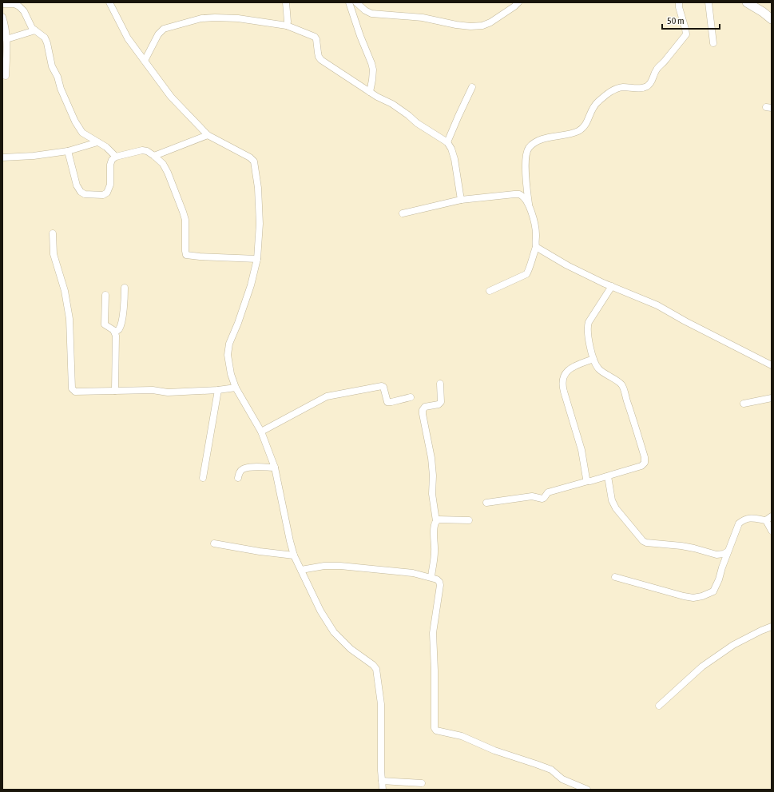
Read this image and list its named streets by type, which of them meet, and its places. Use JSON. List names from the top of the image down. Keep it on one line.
{"scale_bar":"50 m"}
